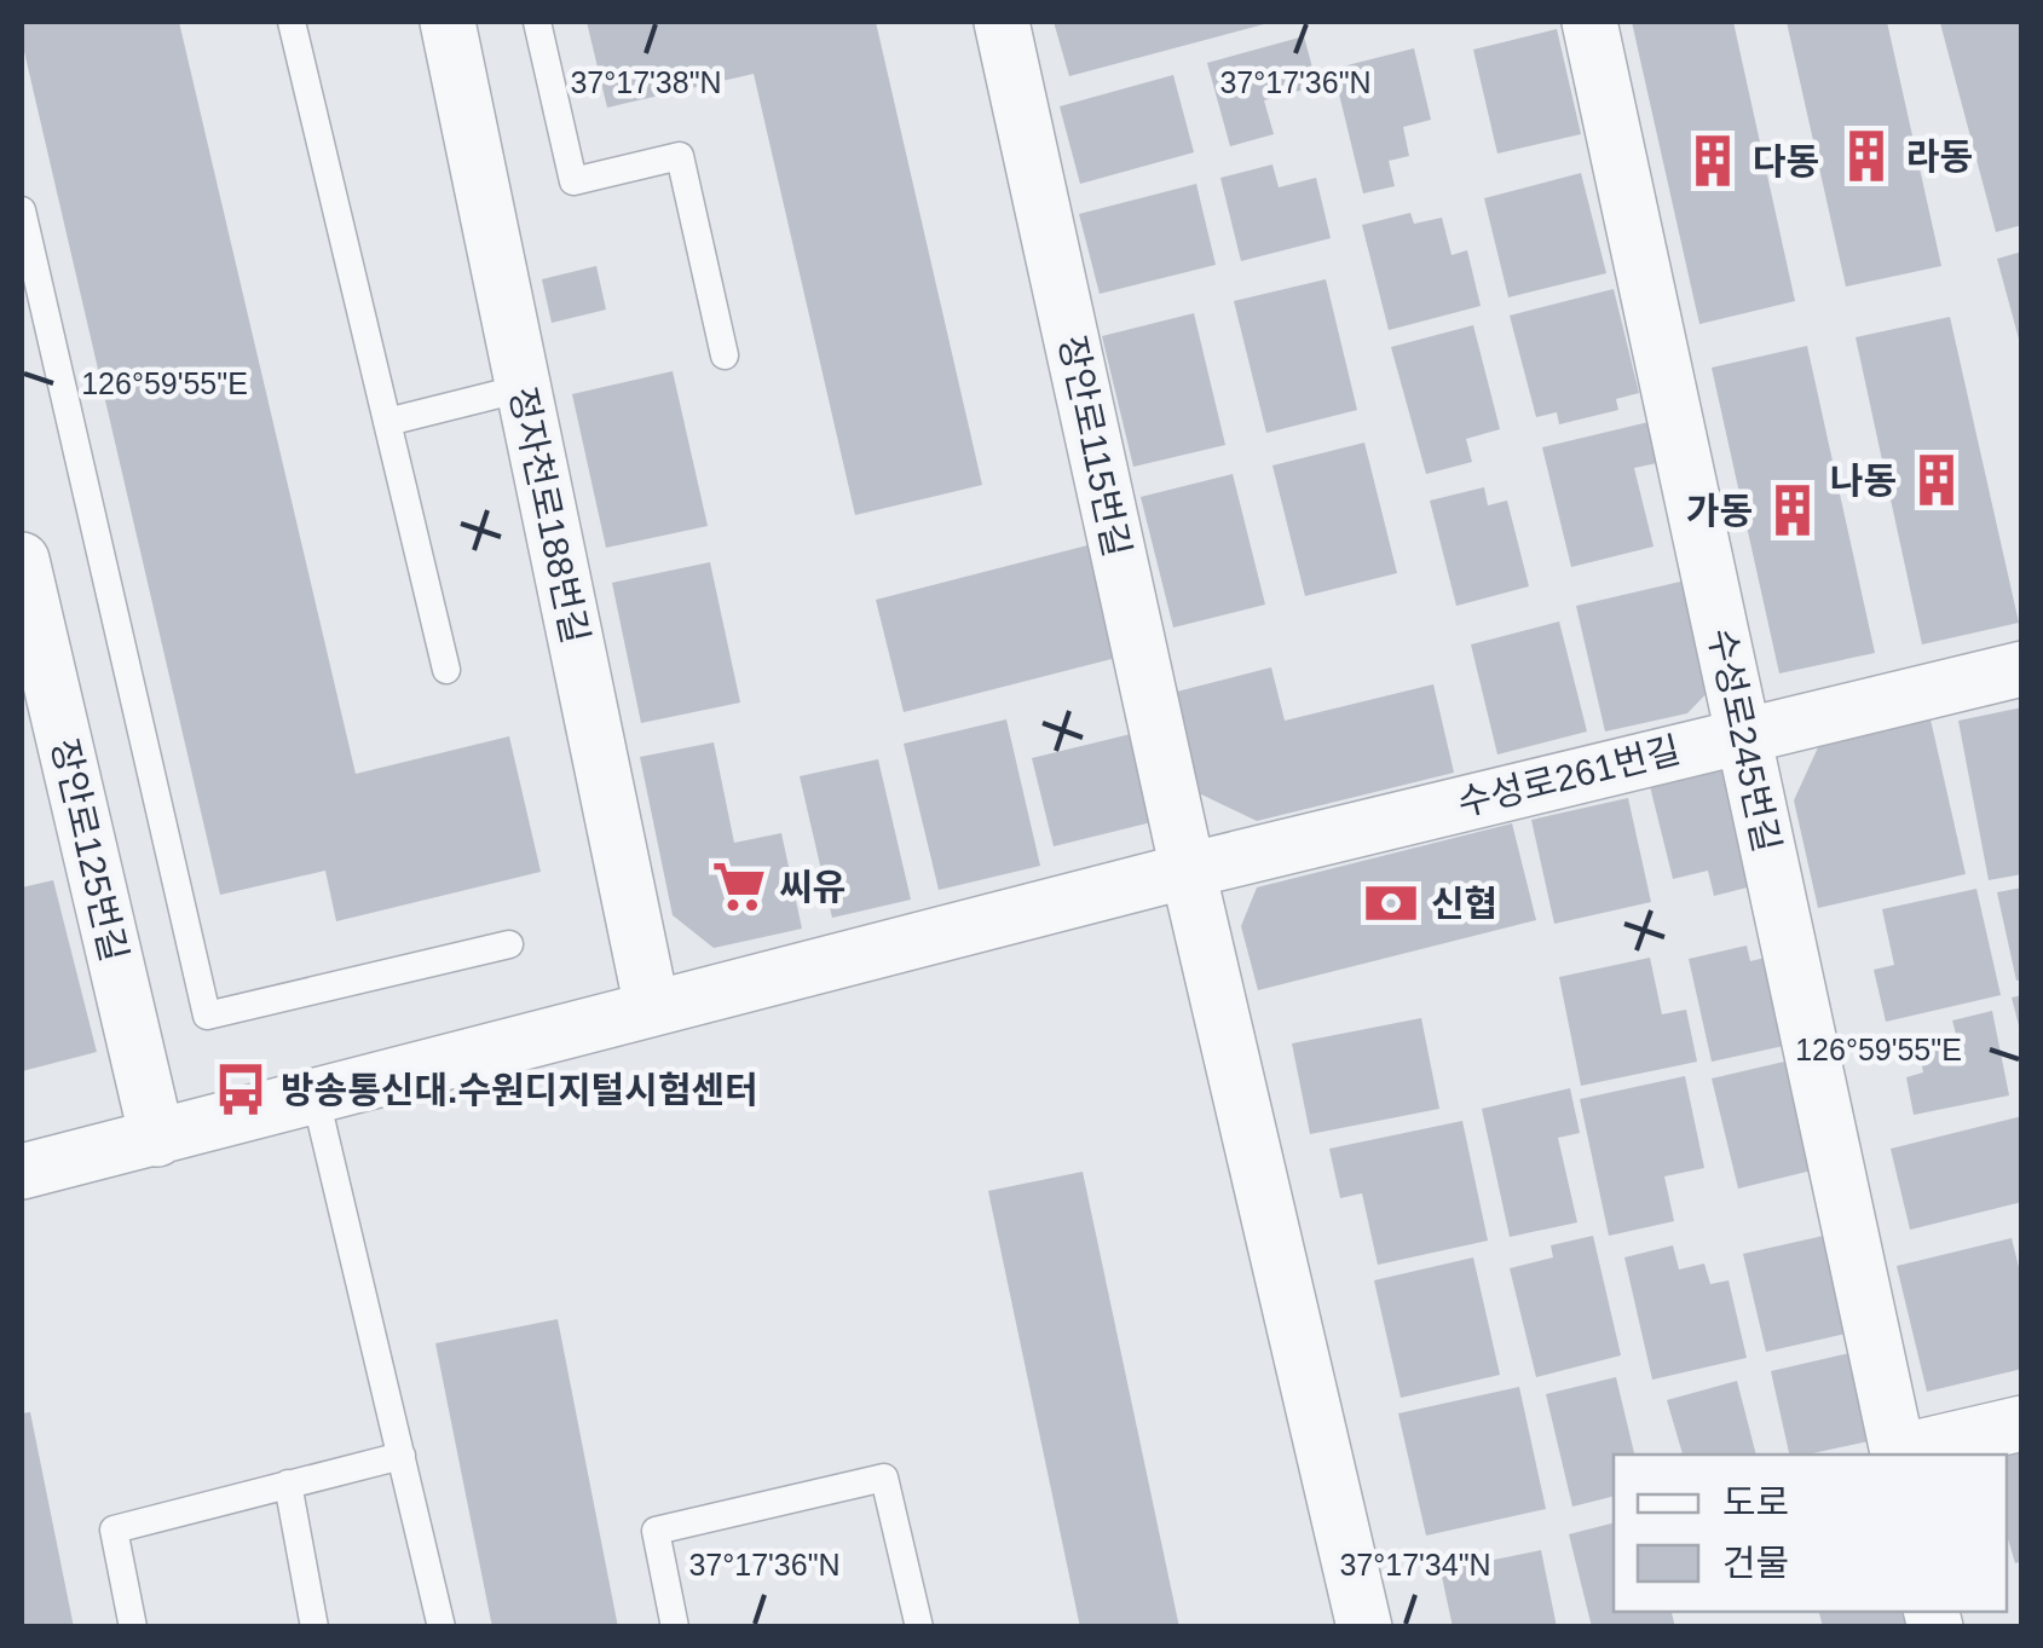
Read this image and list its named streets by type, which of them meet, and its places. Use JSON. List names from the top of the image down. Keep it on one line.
{"streets":{"street":["장안로115번길","정자천로188번길","수성로245번길","수성로261번길","장안로125번길"]},"crossings":[["장안로115번길","수성로261번길"],["수성로245번길","수성로261번길"]],"places":{"building":["라동","다동","나동","가동"],"supermarket":["씨유"],"bank":["신협"],"bus stop":["방송통신대.수원디지털시험센터"]},"legend":["도로","건물"],"coordinates":["37°17'38\"N","37°17'36\"N","126°59'55\"E","37°17'34\"N"]}
